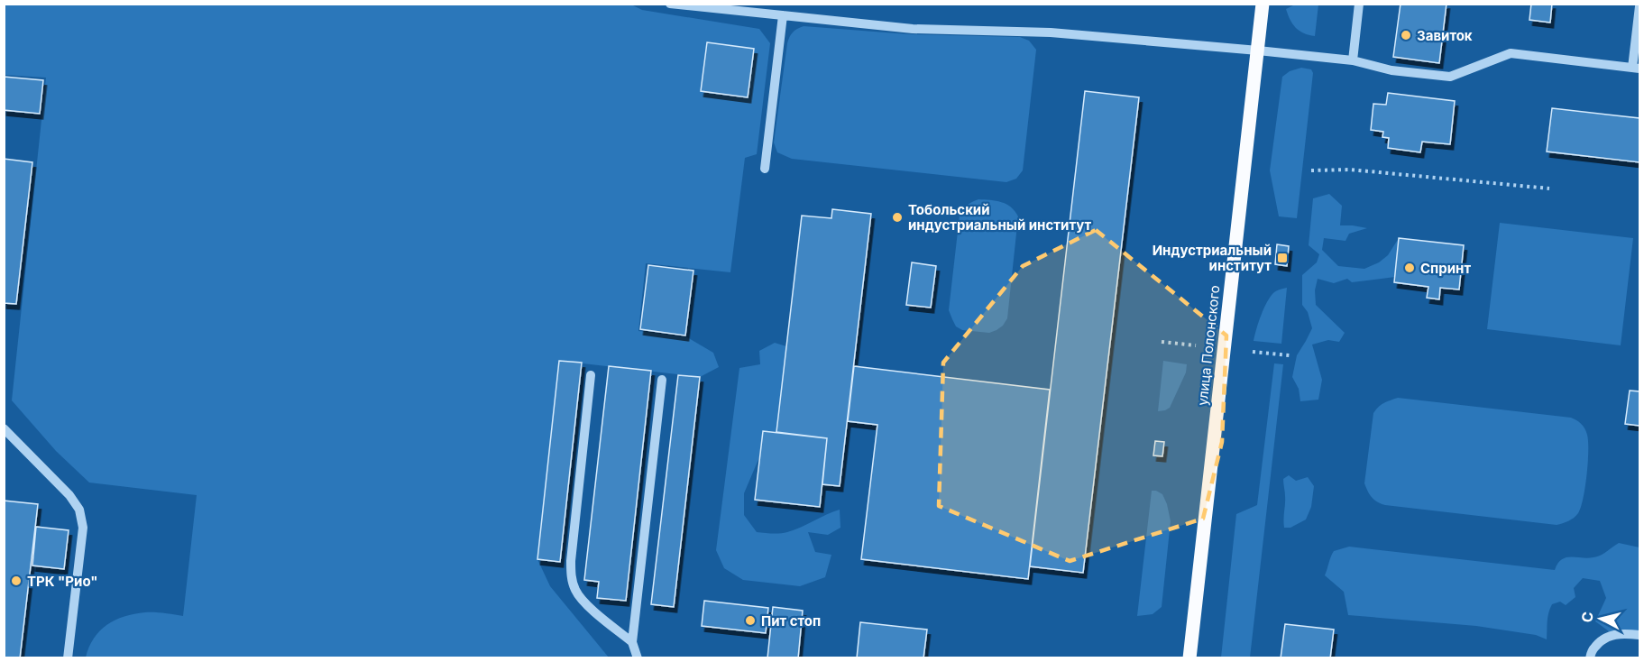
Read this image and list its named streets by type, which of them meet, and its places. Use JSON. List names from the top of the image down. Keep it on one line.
{"streets":{"main road":["улица Полонского"]},"places":{"other":["Завиток","Тобольский индустриальный институт","Спринт","ТРК \"Рио\"","Пит стоп"],"transit":["Индустриальный институт"]},"north":"left"}
